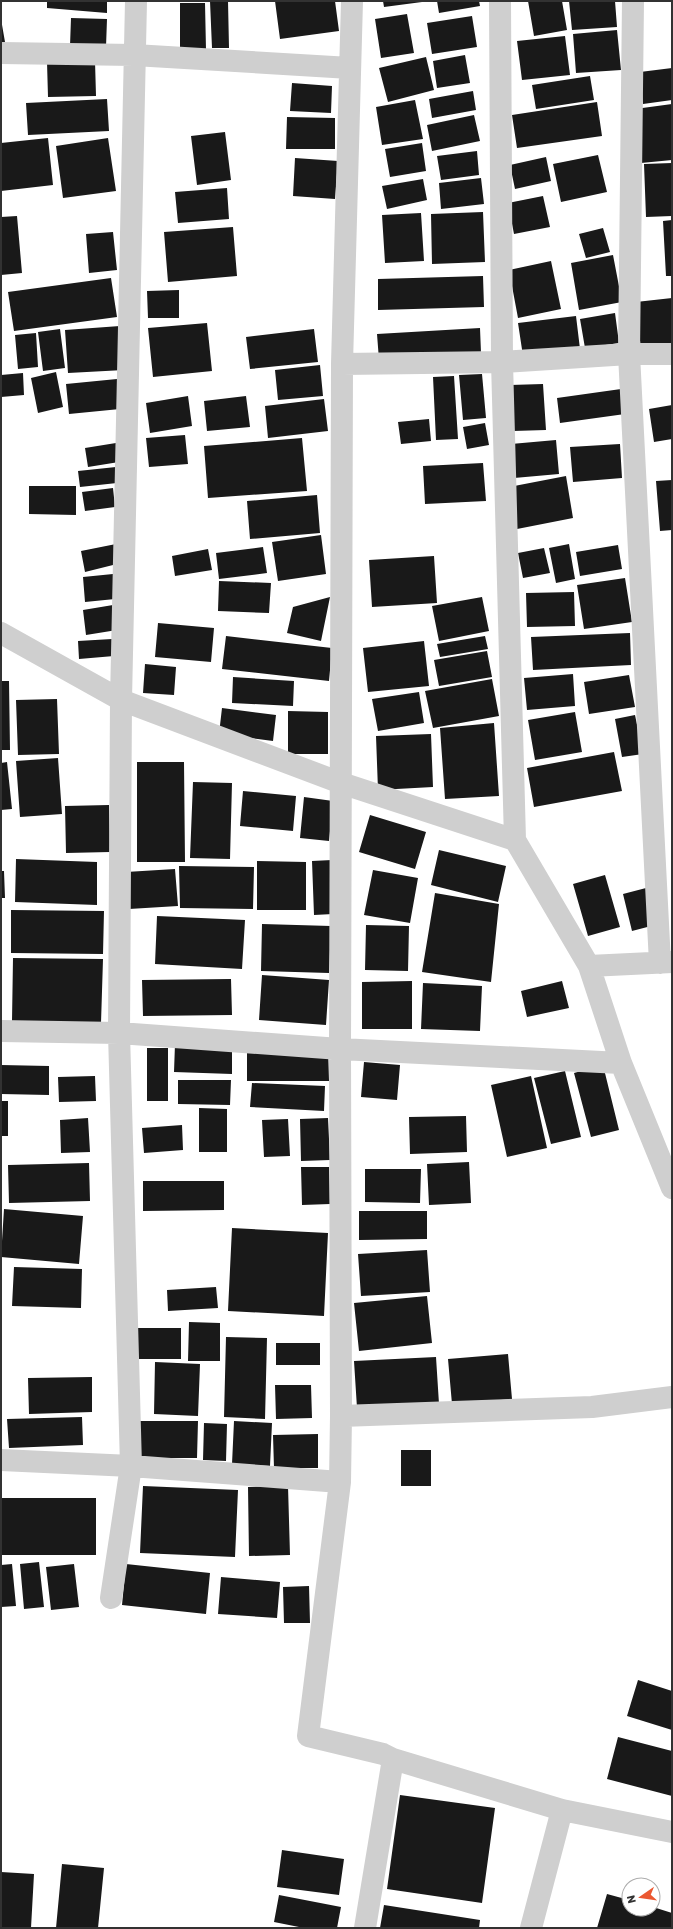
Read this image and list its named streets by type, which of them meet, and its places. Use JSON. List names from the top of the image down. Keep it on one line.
{"north":"left"}
